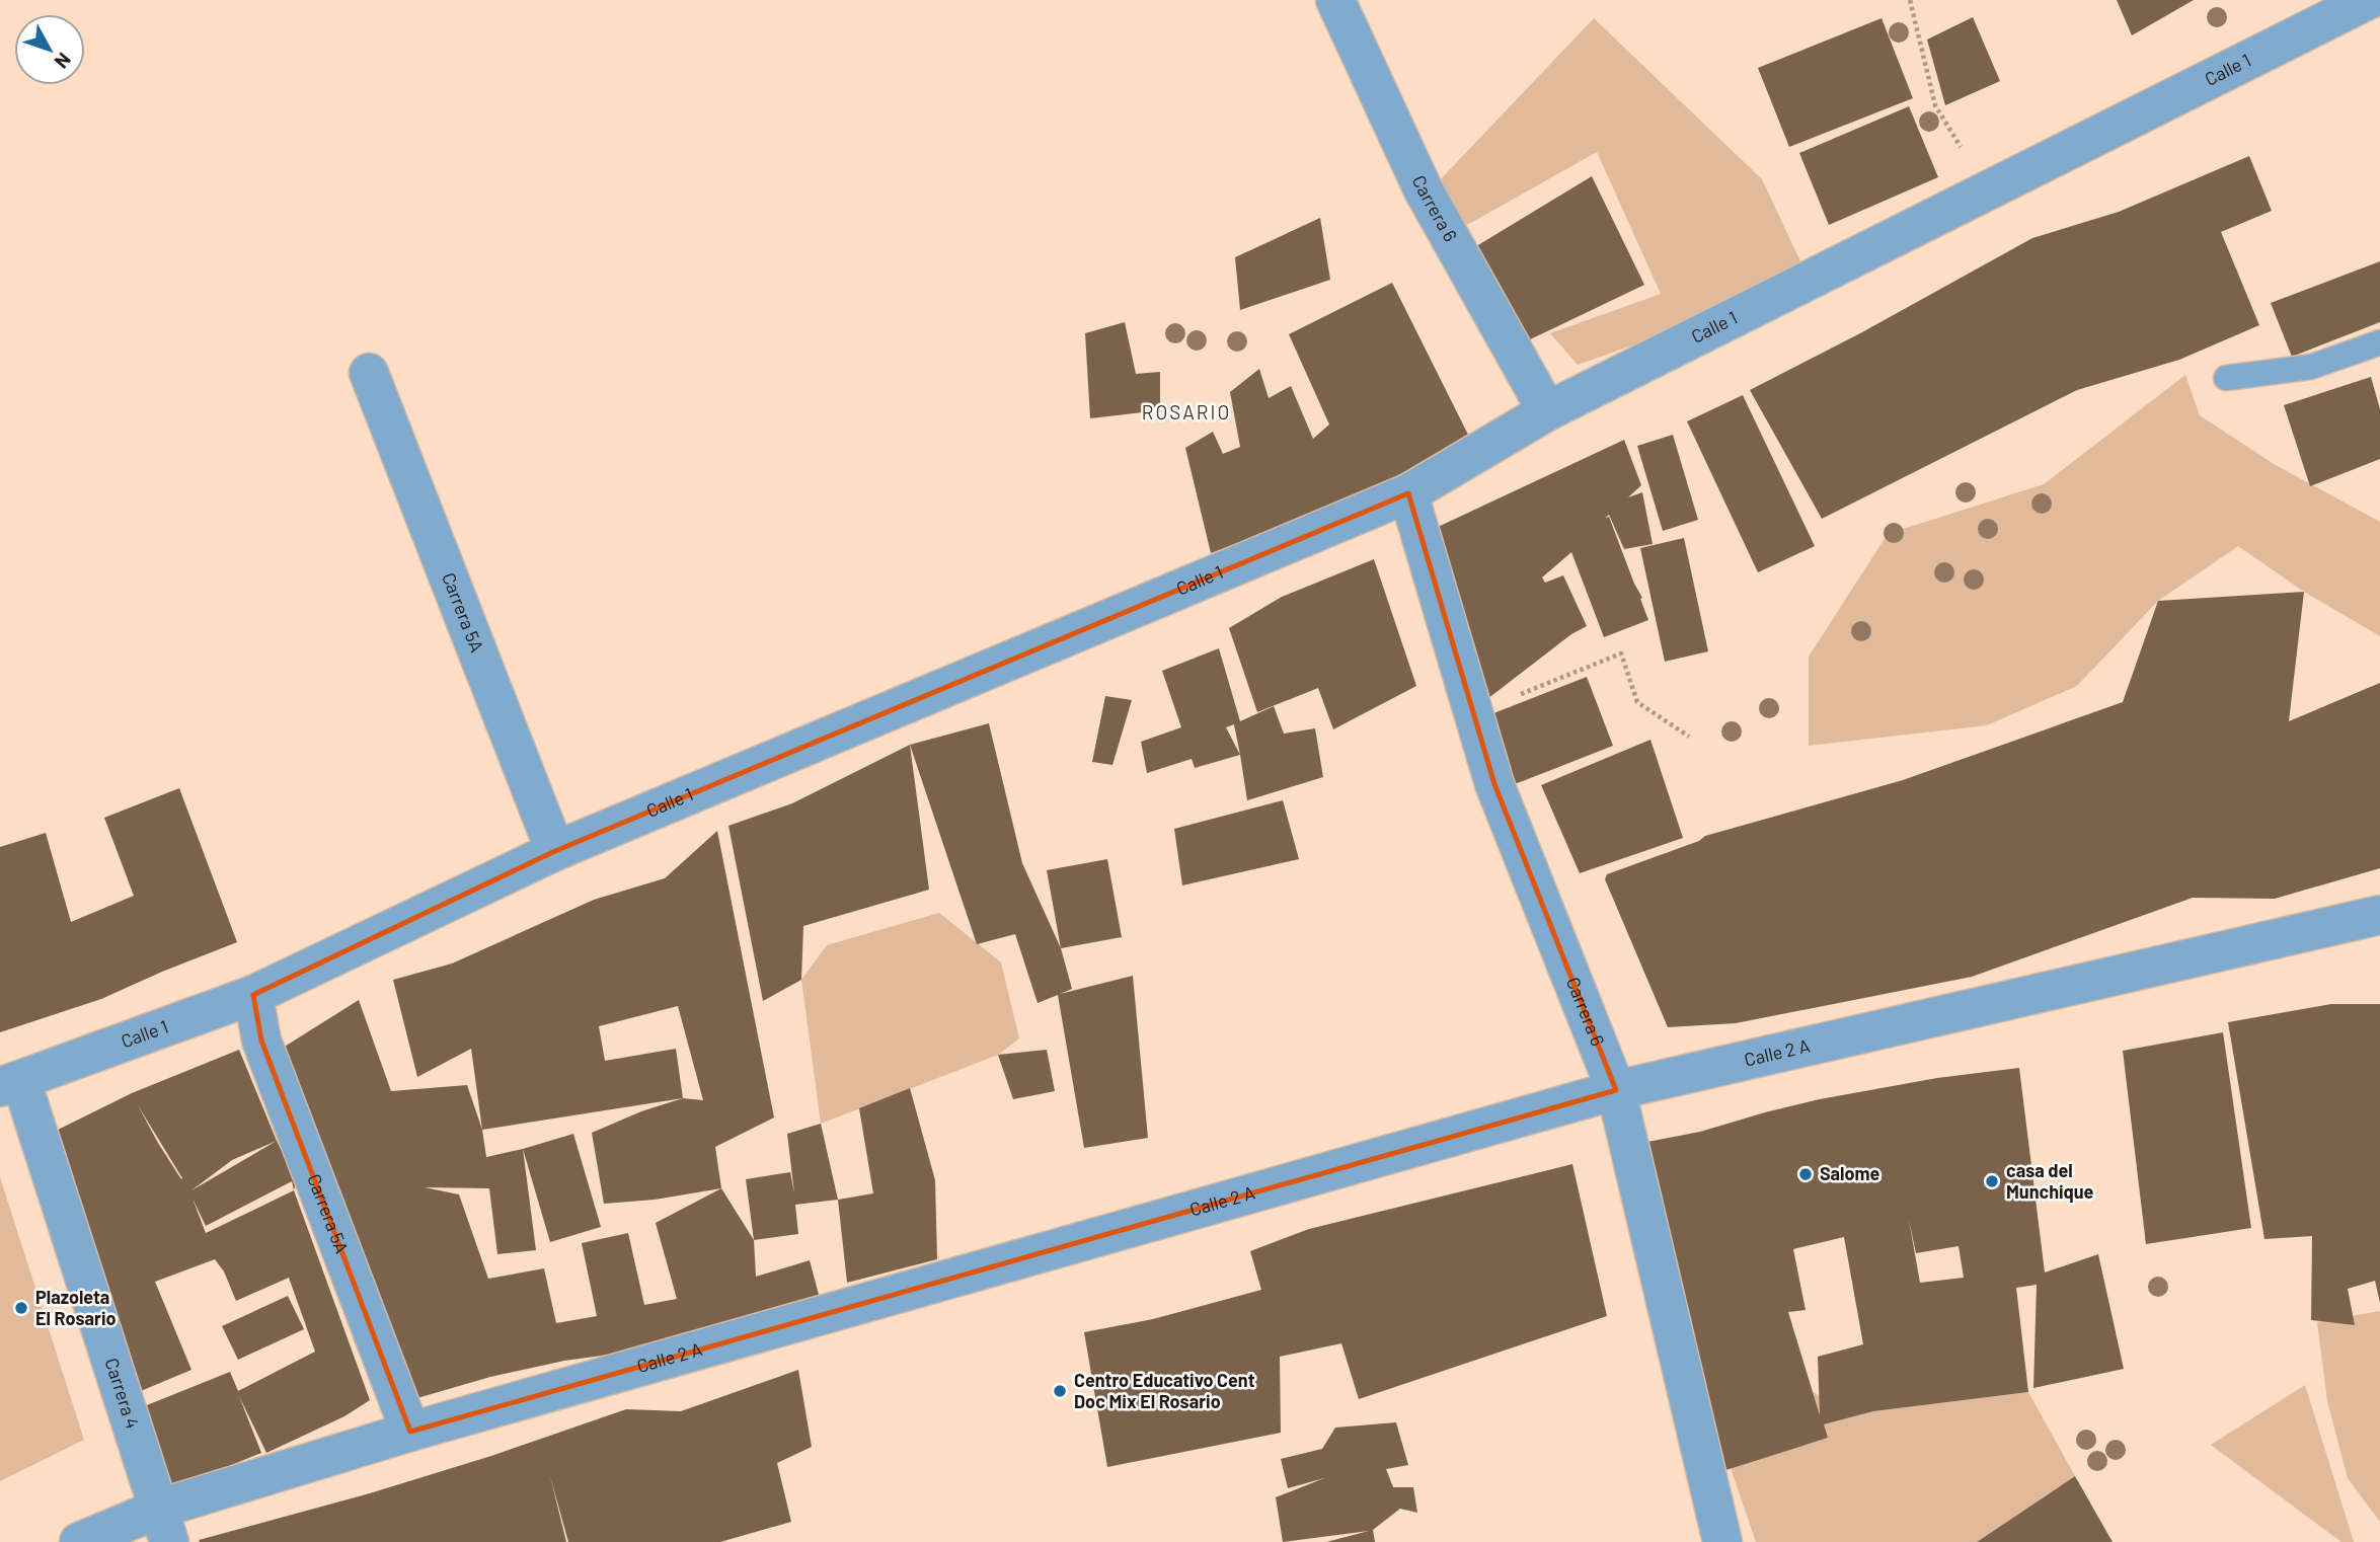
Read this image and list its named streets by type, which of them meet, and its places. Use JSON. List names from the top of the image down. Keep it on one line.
{"streets":{"street":["Calle 1","Carrera 6","Carrera 5A","Calle 2 A","Carrera 4"]},"crossings":[["Calle 1","Carrera 6"],["Calle 1","Carrera 5A"],["Calle 1","Carrera 4"],["Carrera 6","Calle 2 A"],["Carrera 5A","Calle 2 A"],["Calle 2 A","Carrera 4"]],"districts":["ROSARIO"],"places":["Salome","casa del Munchique","Plazoleta El Rosario","Centro Educativo Cent Doc Mix El Rosario"],"north":"bottom right"}
